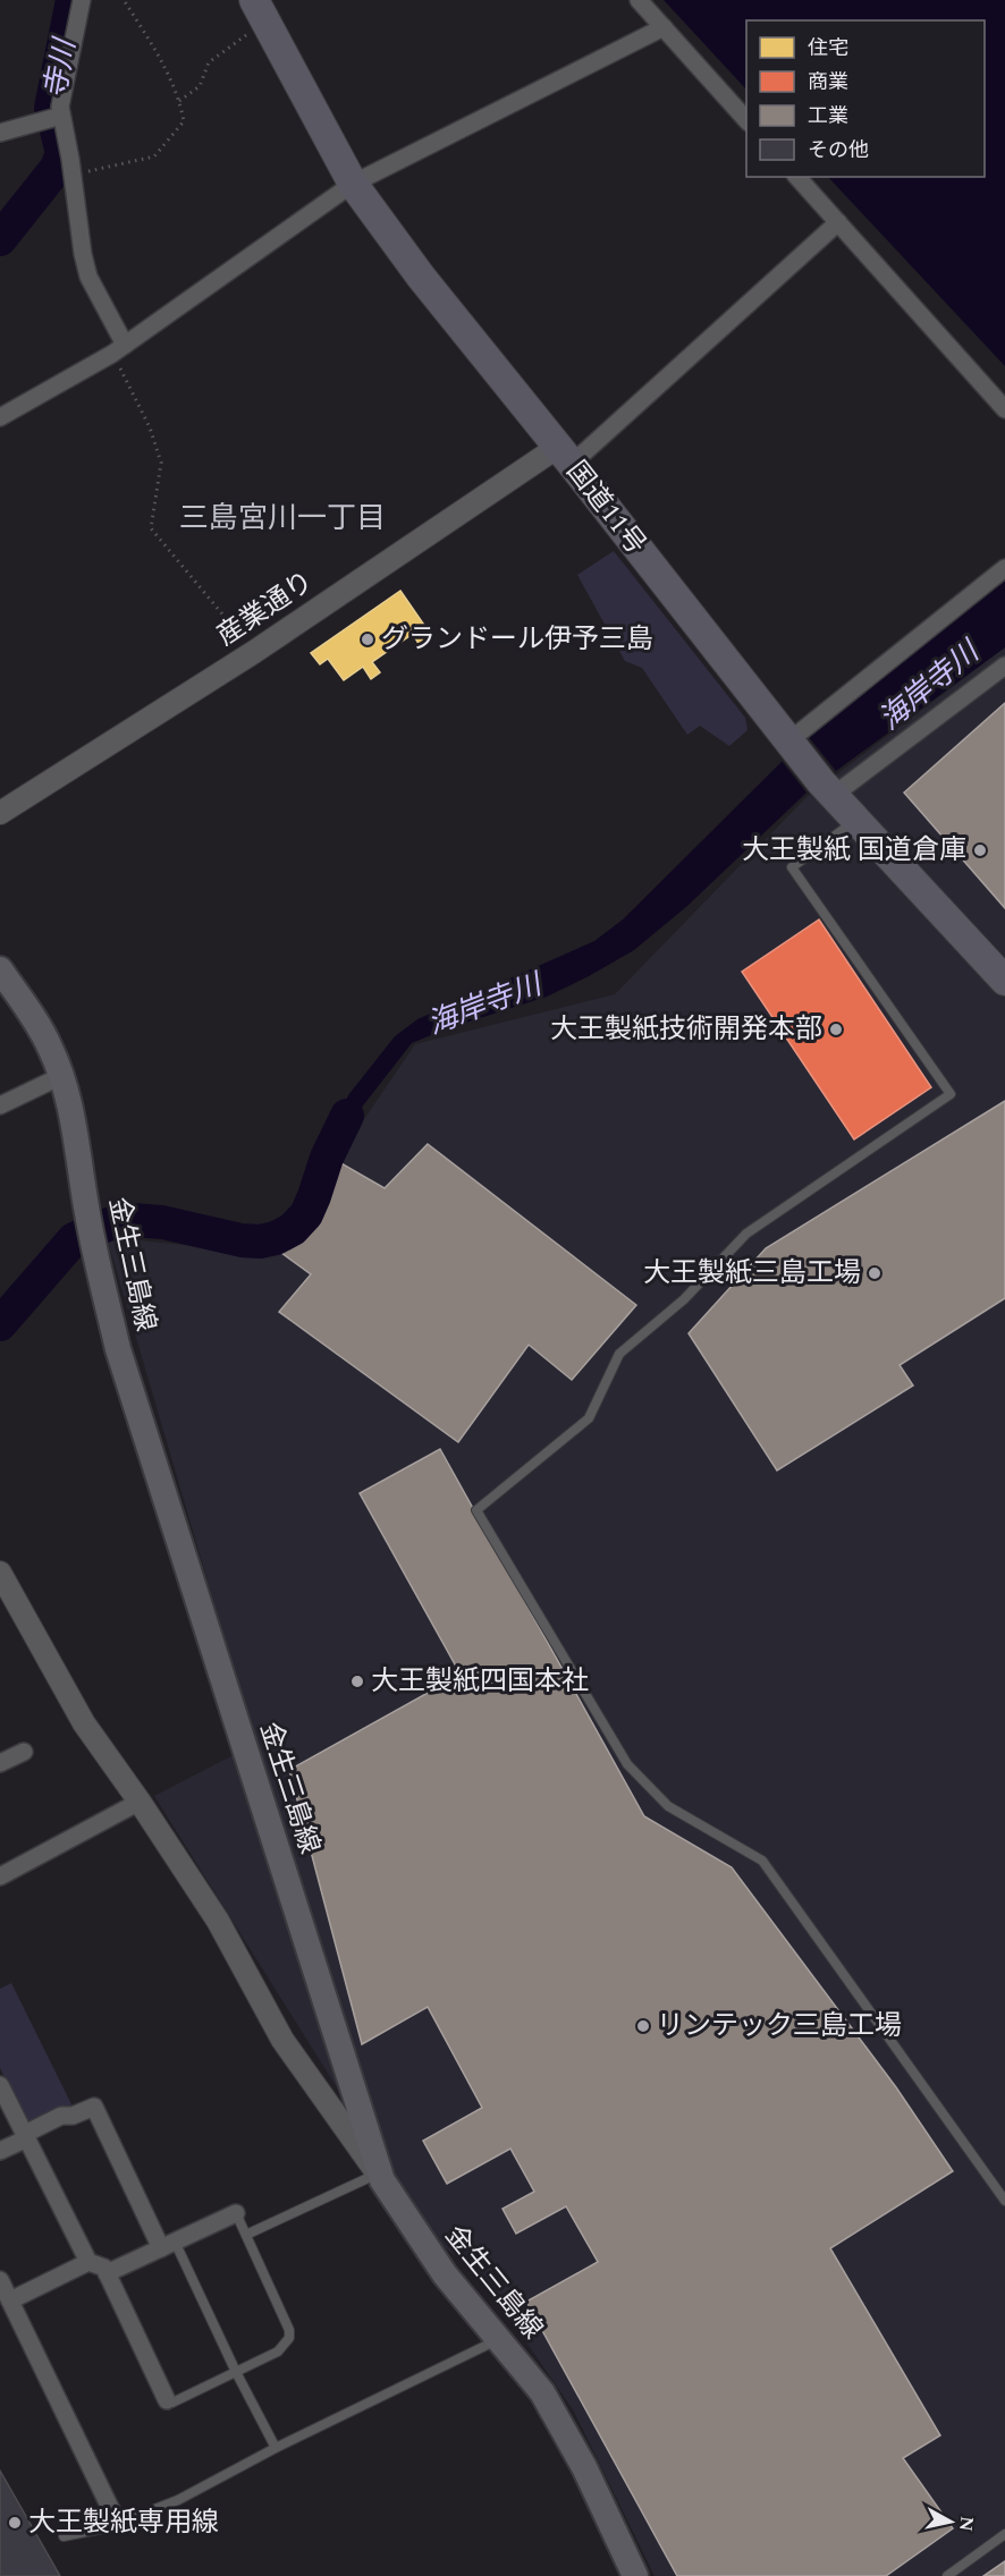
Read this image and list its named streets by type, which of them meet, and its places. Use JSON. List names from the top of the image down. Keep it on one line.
{"streets":{"highway":["国道11号"],"main road":["金生三島線"],"street":["産業通り"]},"crossings":[["国道11号","産業通り"]],"districts":["三島宮川一丁目"],"water":["寺川","海岸寺川"],"places":["グランドール伊予三島","大王製紙 国道倉庫","大王製紙技術開発本部","大王製紙三島工場","大王製紙四国本社","リンテック三島工場","大王製紙専用線"],"legend":["住宅","商業","工業","その他"],"north":"right"}
